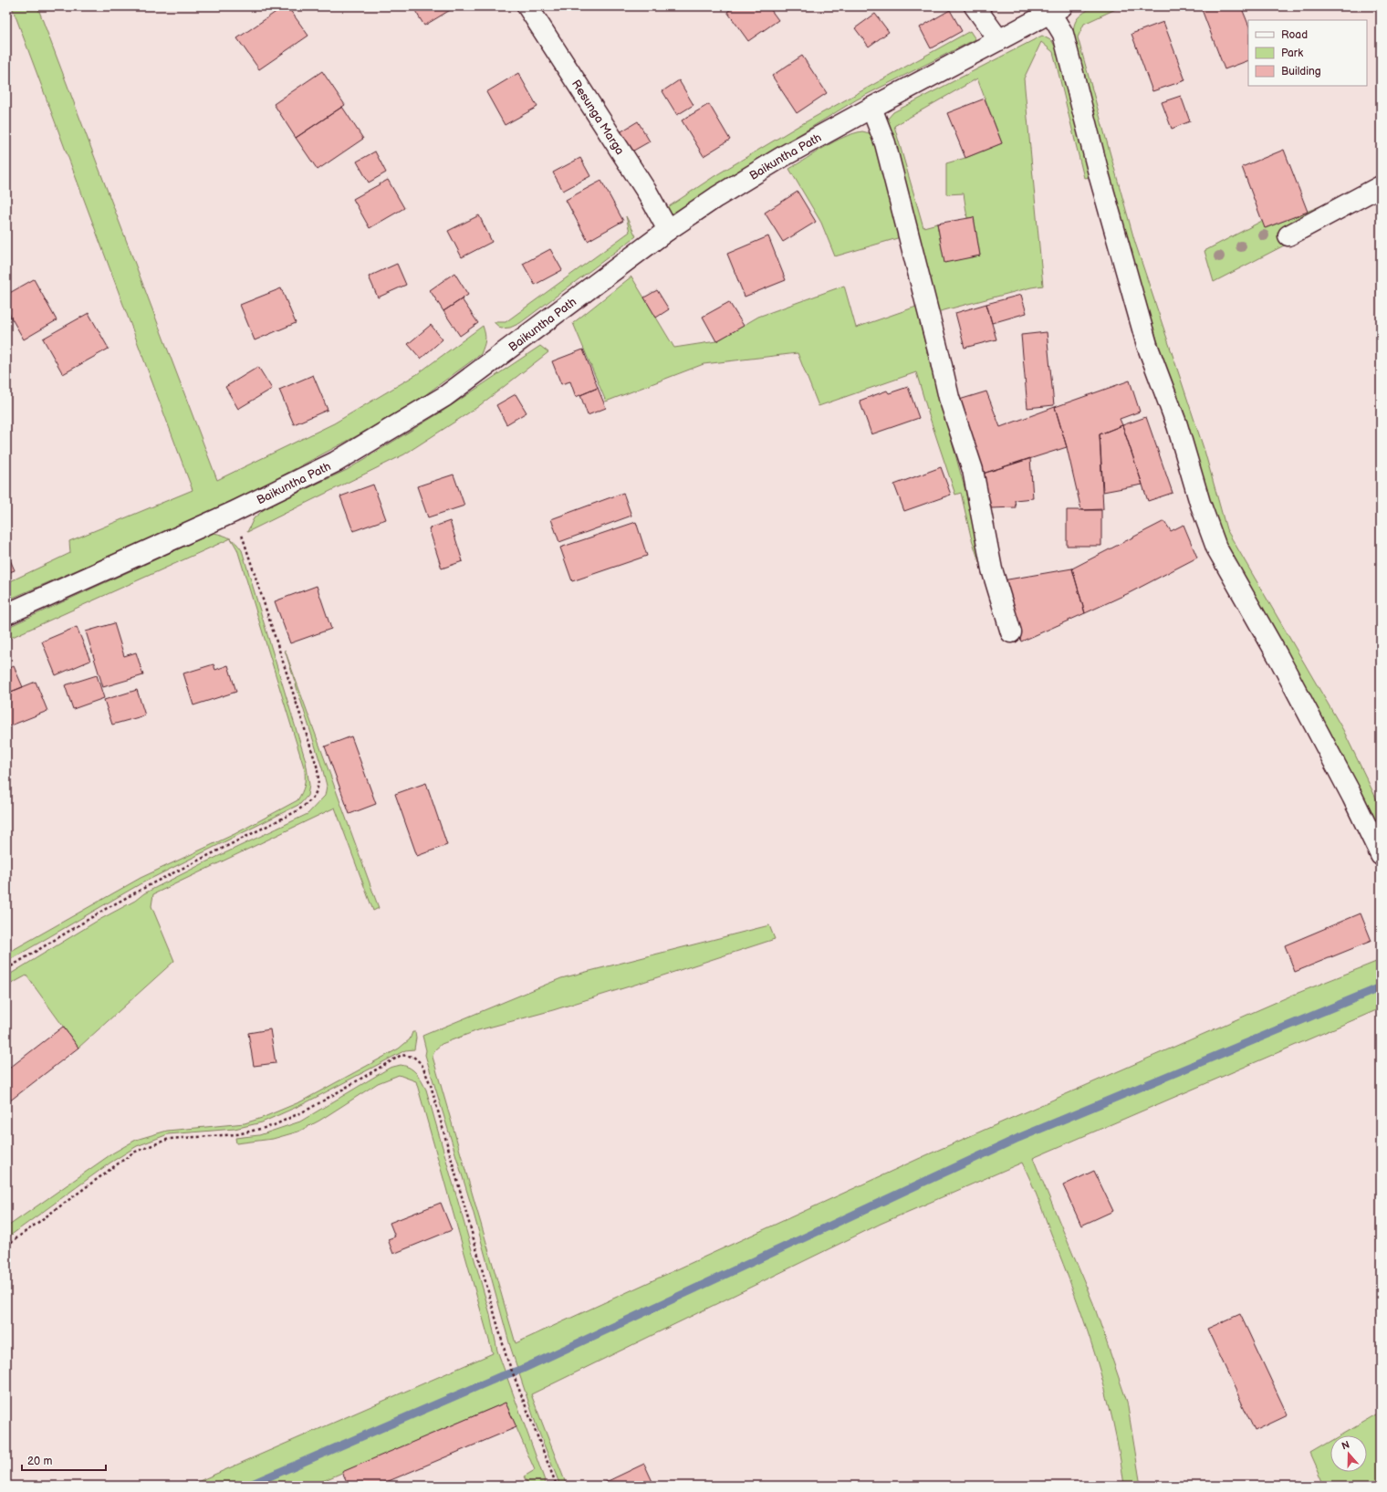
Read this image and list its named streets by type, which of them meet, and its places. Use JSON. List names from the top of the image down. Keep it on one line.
{"streets":{"street":["Resunga Marga","Baikuntha Path"]},"crossings":[["Resunga Marga","Baikuntha Path"]],"legend":["Road","Park","Building"],"scale_bar":"20 m","north":"top"}
